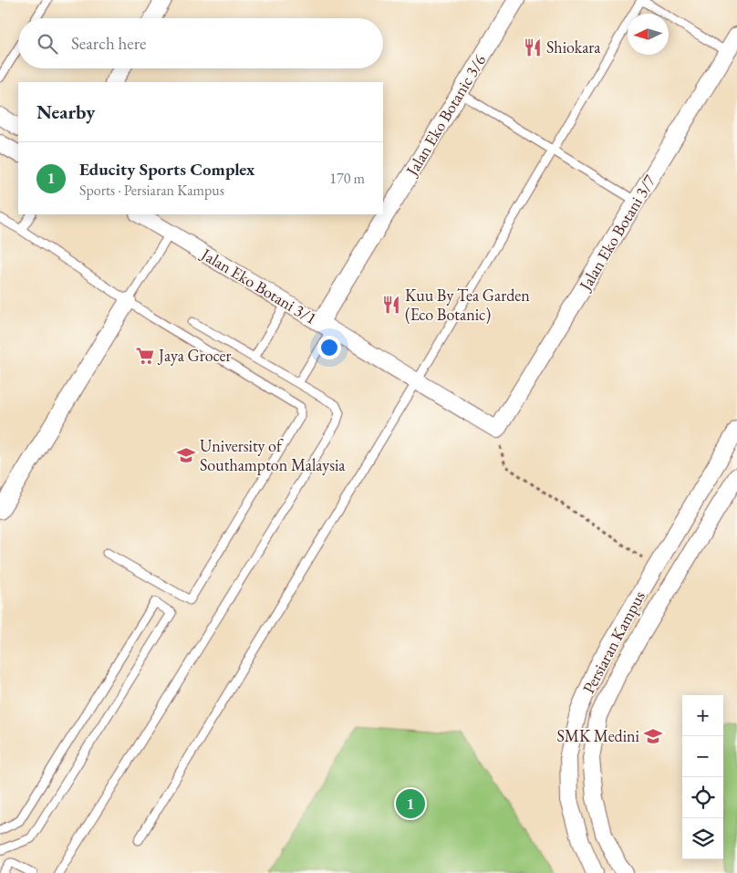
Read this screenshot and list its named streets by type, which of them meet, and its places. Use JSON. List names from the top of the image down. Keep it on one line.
{"streets":{"street":["Jalan Eko Botanic 3/6","Jalan Eko Botani 3/7","Jalan Eko Botani 3/1","Persiaran Kampus"]},"crossings":[["Jalan Eko Botanic 3/6","Jalan Eko Botani 3/1"],["Jalan Eko Botani 3/7","Jalan Eko Botani 3/1"]],"places":{"restaurant":["Shiokara","Kuu By Tea Garden (Eco Botanic)"],"supermarket":["Jaya Grocer"],"school or university":["University of Southampton Malaysia","SMK Medini"]},"north":"left","page":{"search":"Search here","heading":"Nearby","list":[{"mark":"1","name":"Educity Sports Complex","note":"Sports · Persiaran Kampus","value":"170 m"}],"map_buttons":["+","−"],"pins":"1"}}
